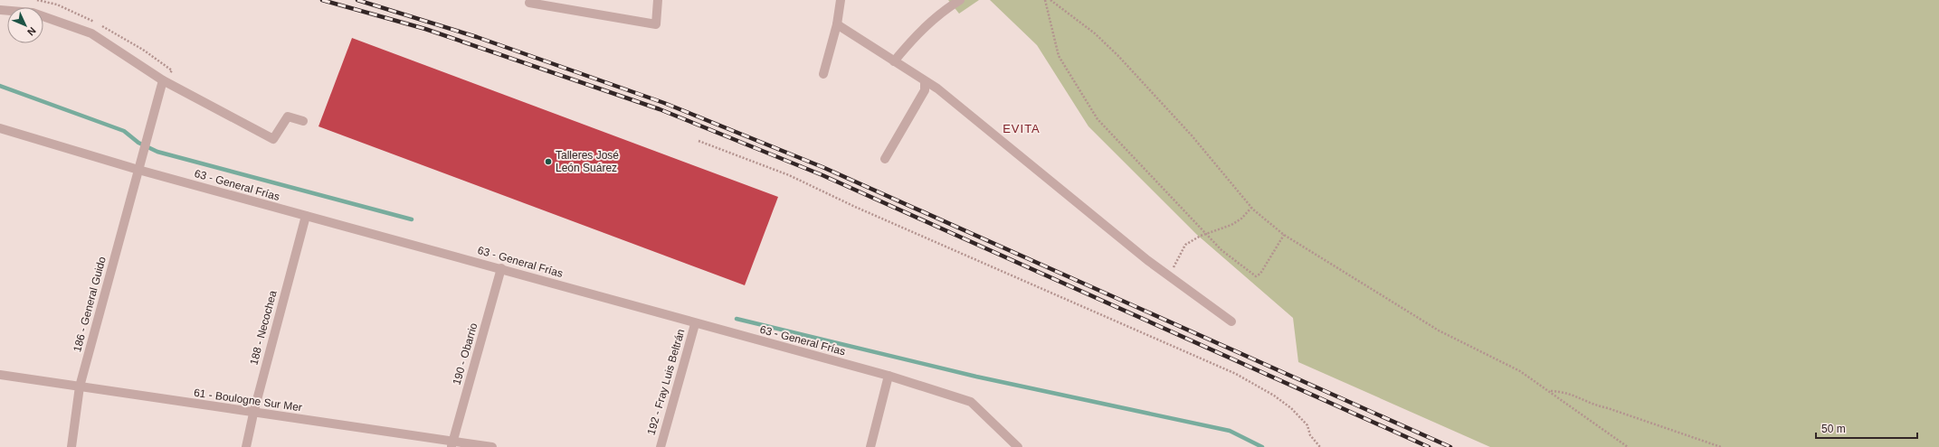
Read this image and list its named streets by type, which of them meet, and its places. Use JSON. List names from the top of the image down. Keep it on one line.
{"streets":{"street":["63 - General Frías","186 - General Guido","188 - Necochea","190 - Obarrio","192 - Fray Luis Beltrán","61 - Boulogne Sur Mer"]},"crossings":[["63 - General Frías","186 - General Guido"],["63 - General Frías","188 - Necochea"],["63 - General Frías","190 - Obarrio"],["63 - General Frías","192 - Fray Luis Beltrán"],["186 - General Guido","61 - Boulogne Sur Mer"],["188 - Necochea","61 - Boulogne Sur Mer"],["190 - Obarrio","61 - Boulogne Sur Mer"]],"districts":["EVITA"],"places":["Talleres José León Suárez"],"scale_bar":"50 m","north":"bottom right"}
